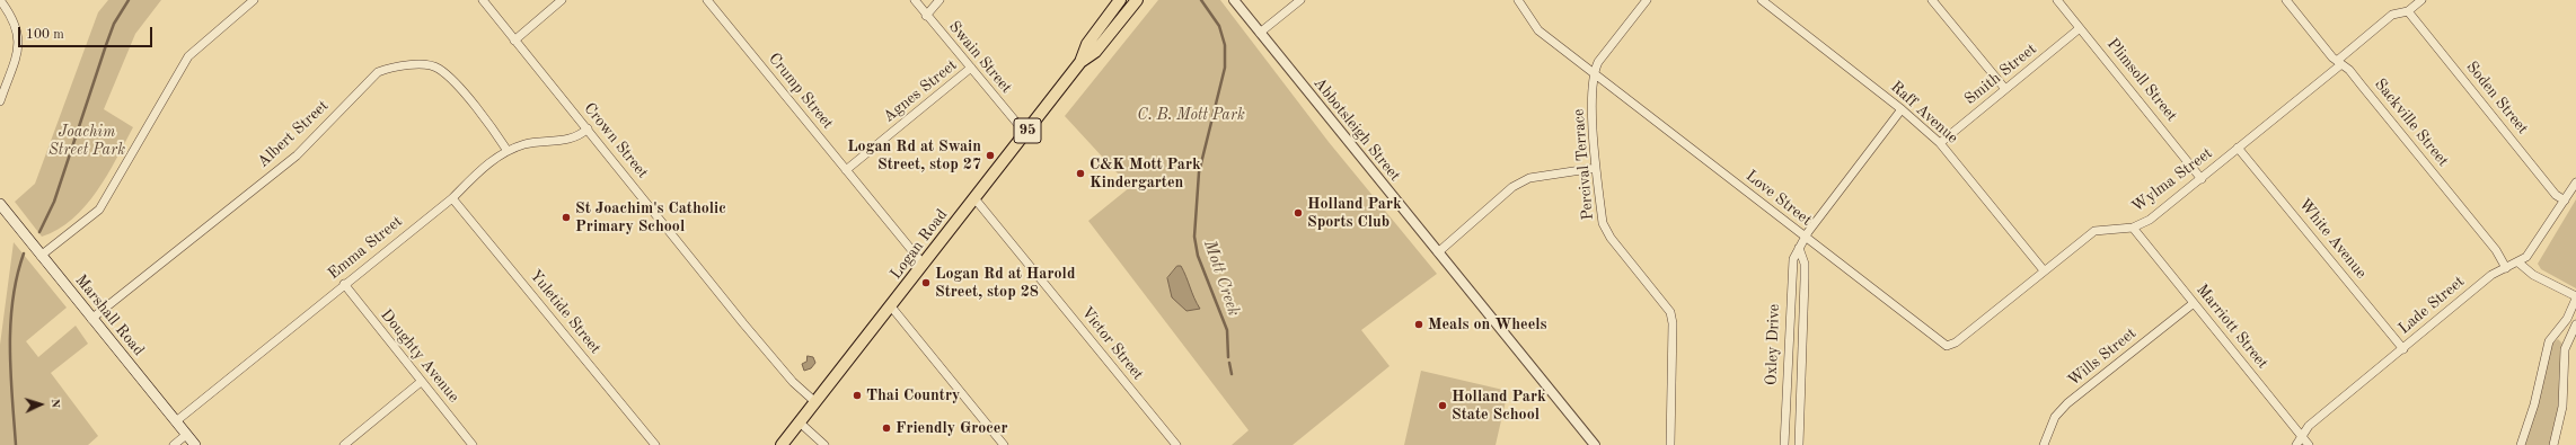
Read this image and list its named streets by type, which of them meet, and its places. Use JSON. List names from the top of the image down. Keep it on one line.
{"streets":{"main road":["95","Logan Road","Marshall Road"],"street":["Swain Street","Smith Street","Plimsoll Street","Crump Street","Agnes Street","Soden Street","Raff Avenue","Sackville Street","Abbotsleigh Street","Albert Street","Crown Street","Percival Terrace","Wylma Street","Love Street","White Avenue","Emma Street","Lade Street","Yuletide Street","Marriott Street","Victor Street","Oxley Drive","Doughty Avenue","Wills Street"]},"crossings":[["Swain Street","Agnes Street"],["Swain Street","Logan Road"],["Smith Street","Plimsoll Street"],["Smith Street","Raff Avenue"],["Plimsoll Street","Wylma Street"],["Crump Street","Agnes Street"],["Crump Street","Logan Road"],["Soden Street","Wylma Street"],["Soden Street","Lade Street"],["Raff Avenue","Wylma Street"],["Raff Avenue","Oxley Drive"],["Sackville Street","Wylma Street"],["Sackville Street","Lade Street"],["Albert Street","Emma Street"],["Albert Street","Marshall Road"],["Crown Street","Logan Road"],["Crown Street","Emma Street"],["Percival Terrace","Love Street"],["Wylma Street","Love Street"],["Wylma Street","White Avenue"],["Wylma Street","Marriott Street"],["Love Street","Oxley Drive"],["White Avenue","Lade Street"],["Logan Road","Victor Street"],["Emma Street","Yuletide Street"],["Emma Street","Marshall Road"],["Emma Street","Doughty Avenue"],["Lade Street","Marriott Street"],["Marriott Street","Wills Street"]],"water":["Mott Creek"],"parks":["C. B. Mott Park","Joachim Street Park"],"places":["Logan Rd at Swain Street, stop 27","C&K Mott Park Kindergarten","Holland Park Sports Club","St Joachim's Catholic Primary School","Logan Rd at Harold Street, stop 28","Meals on Wheels","Thai Country","Holland Park State School","Friendly Grocer"],"scale_bar":"100 m","north":"right"}
